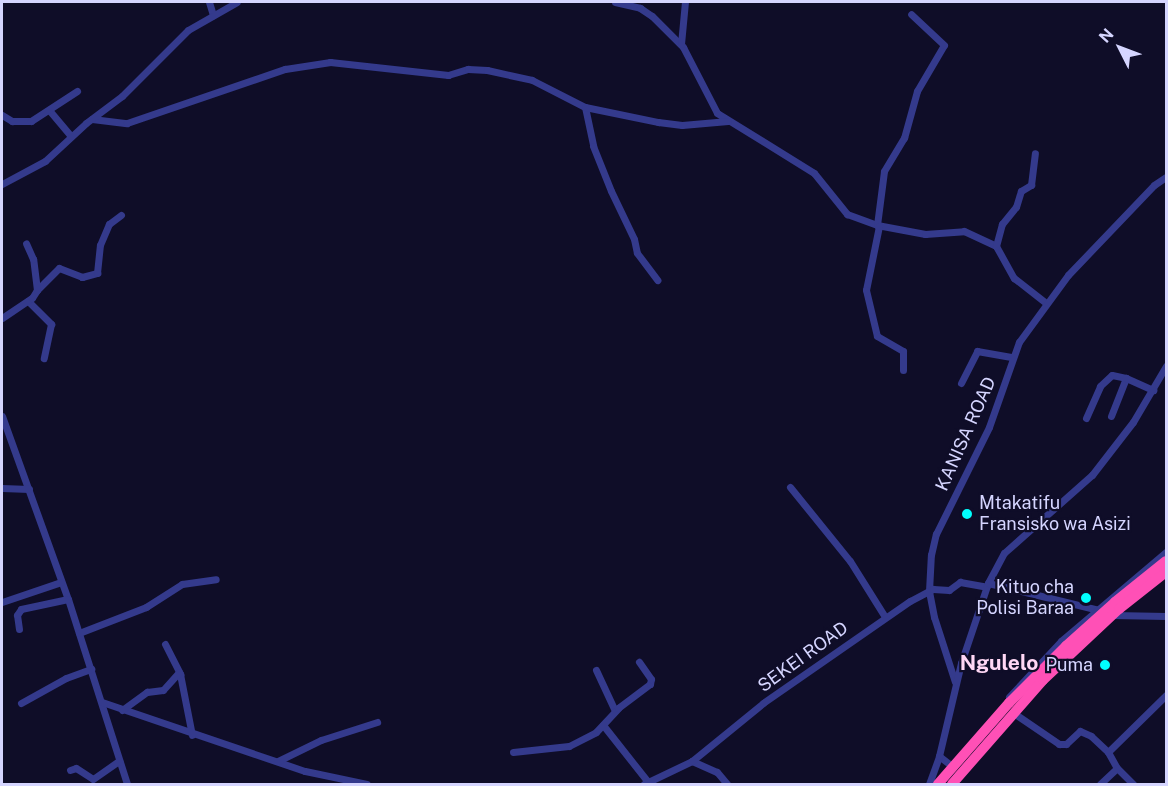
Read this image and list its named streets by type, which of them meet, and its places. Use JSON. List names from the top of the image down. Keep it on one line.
{"streets":{"street":["KANISA ROAD","SEKEI ROAD"]},"crossings":[["KANISA ROAD","SEKEI ROAD"]],"districts":["Ngulelo"],"places":["Mtakatifu Fransisko wa Asizi","Kituo cha Polisi Baraa","Puma"],"north":"top left"}
